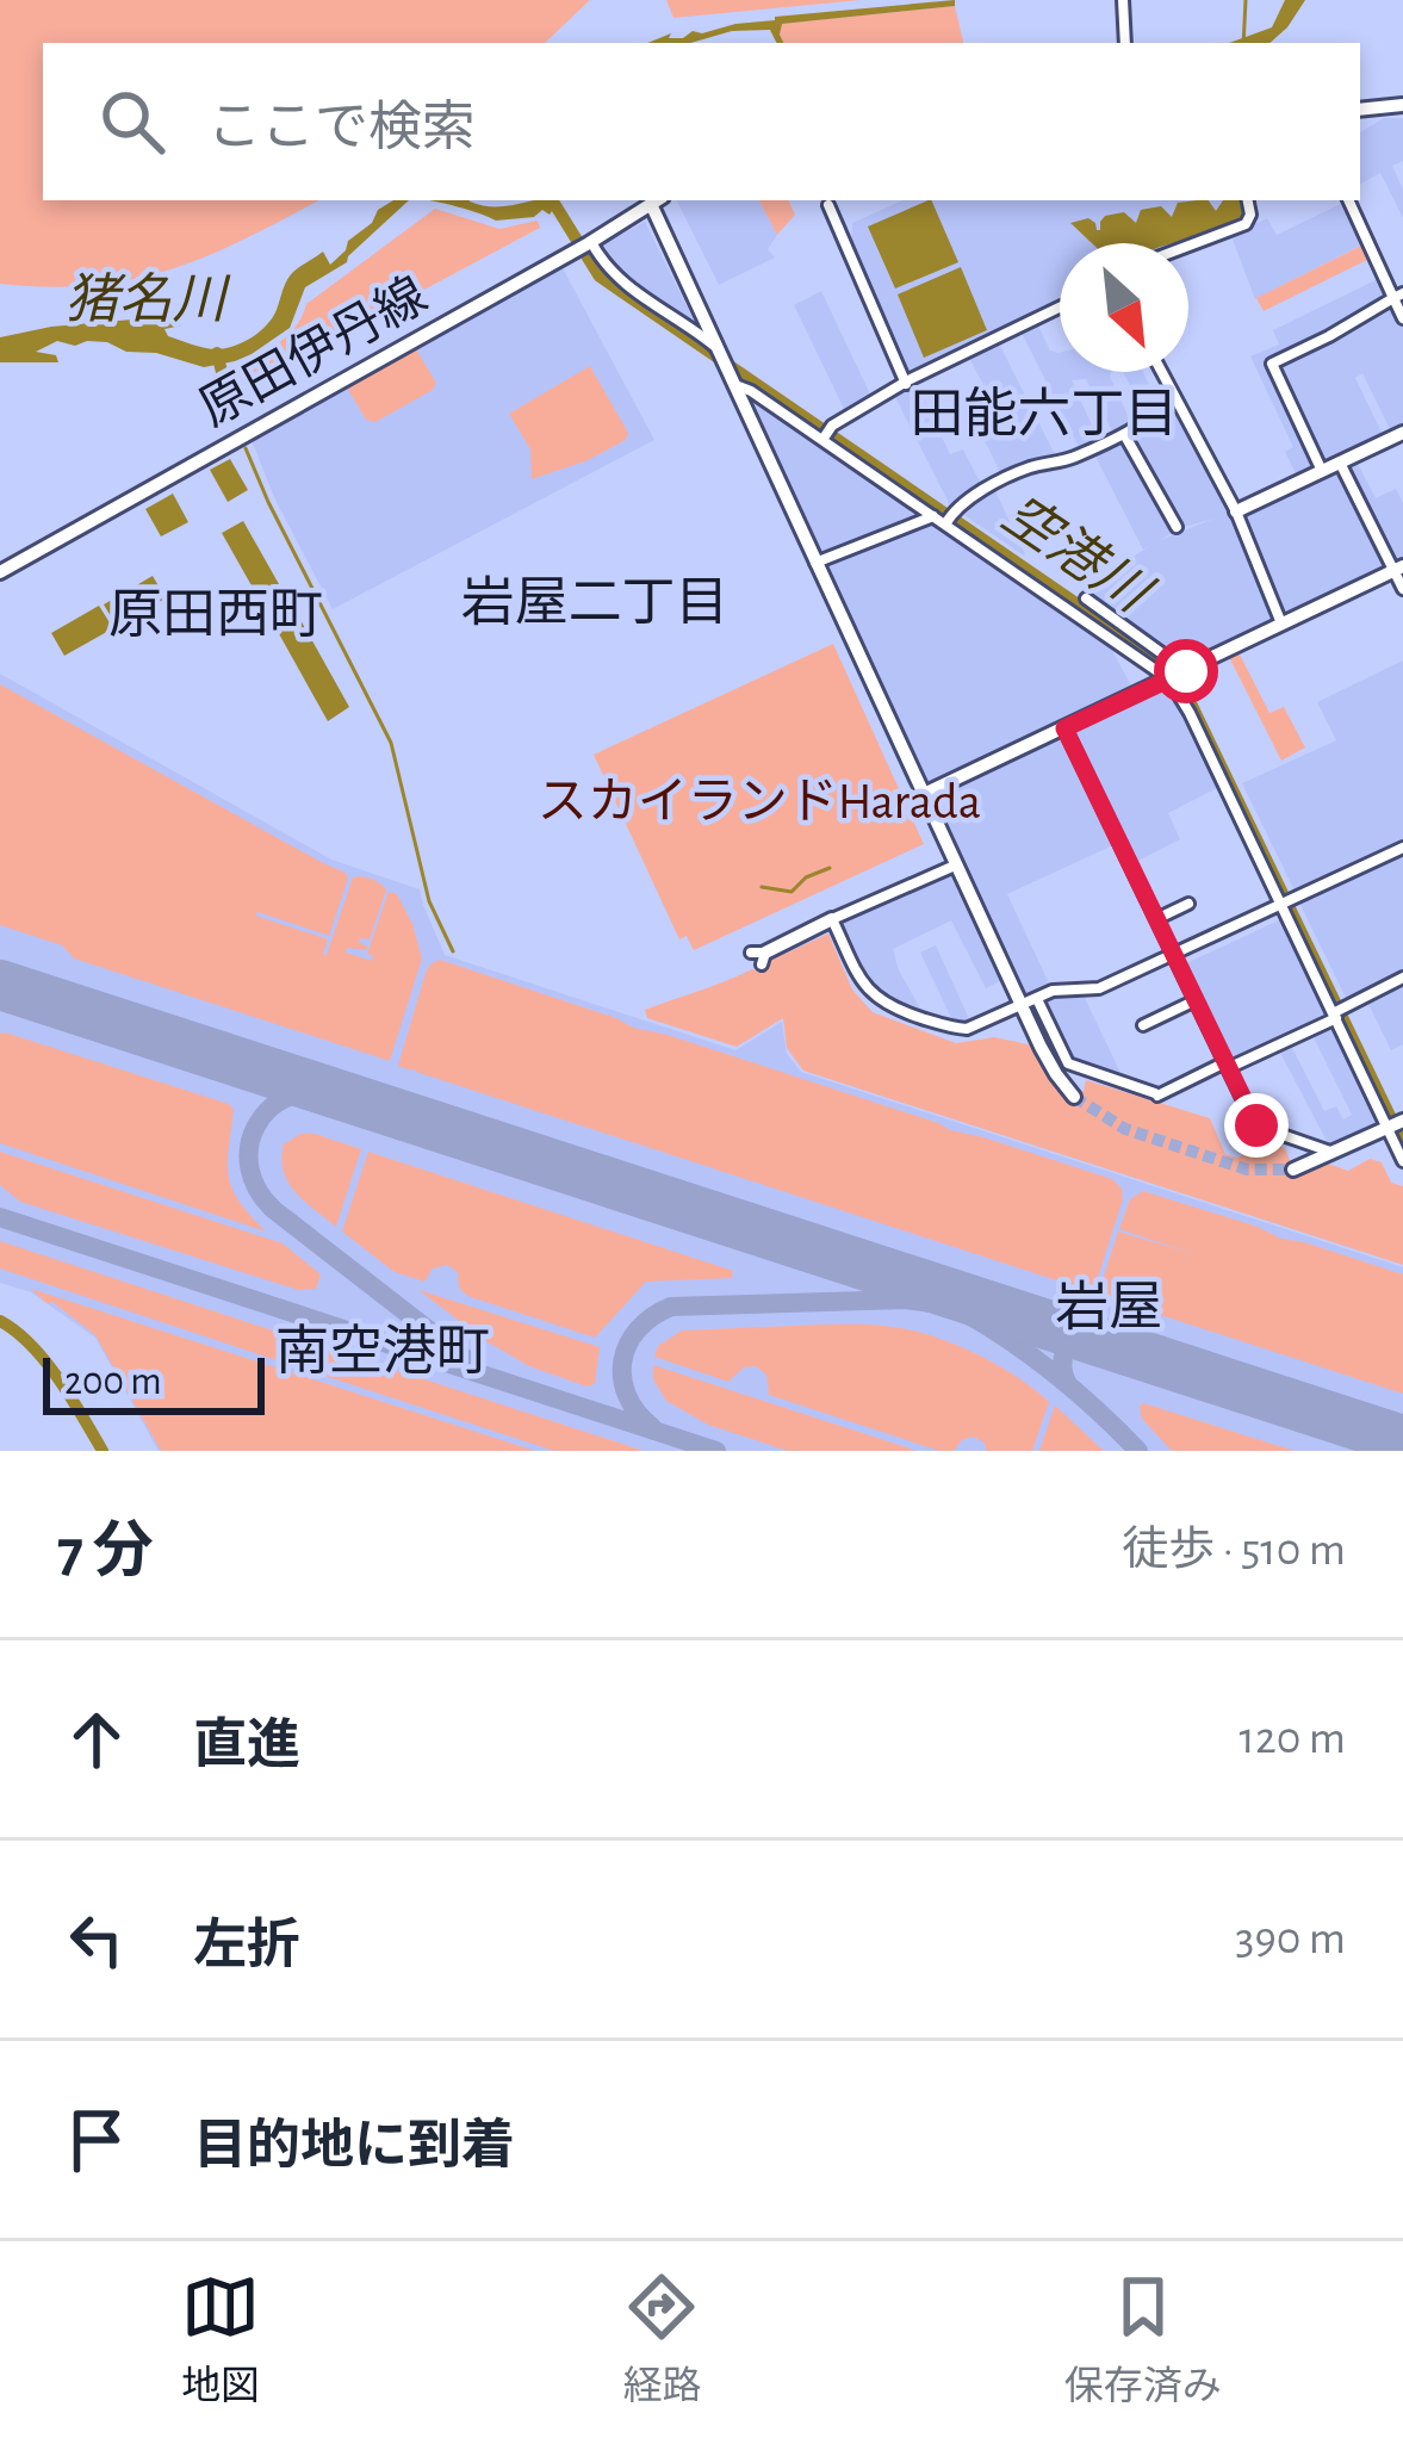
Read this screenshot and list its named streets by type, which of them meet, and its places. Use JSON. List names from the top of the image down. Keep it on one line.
{"streets":{"street":["原田伊丹線"]},"districts":["田能六丁目","岩屋二丁目","原田西町","岩屋","南空港町"],"water":["猪名川","空港川"],"parks":["スカイランドHarada"],"scale_bar":"200 m","north":"bottom right","page":{"search":"ここで検索","scale":"200 m","heading":["7 分","徒歩 · 510 m"],"list":[["直進","120 m"],["左折","390 m"],"目的地に到着"],"nav":["地図","経路","保存済み"]}}
